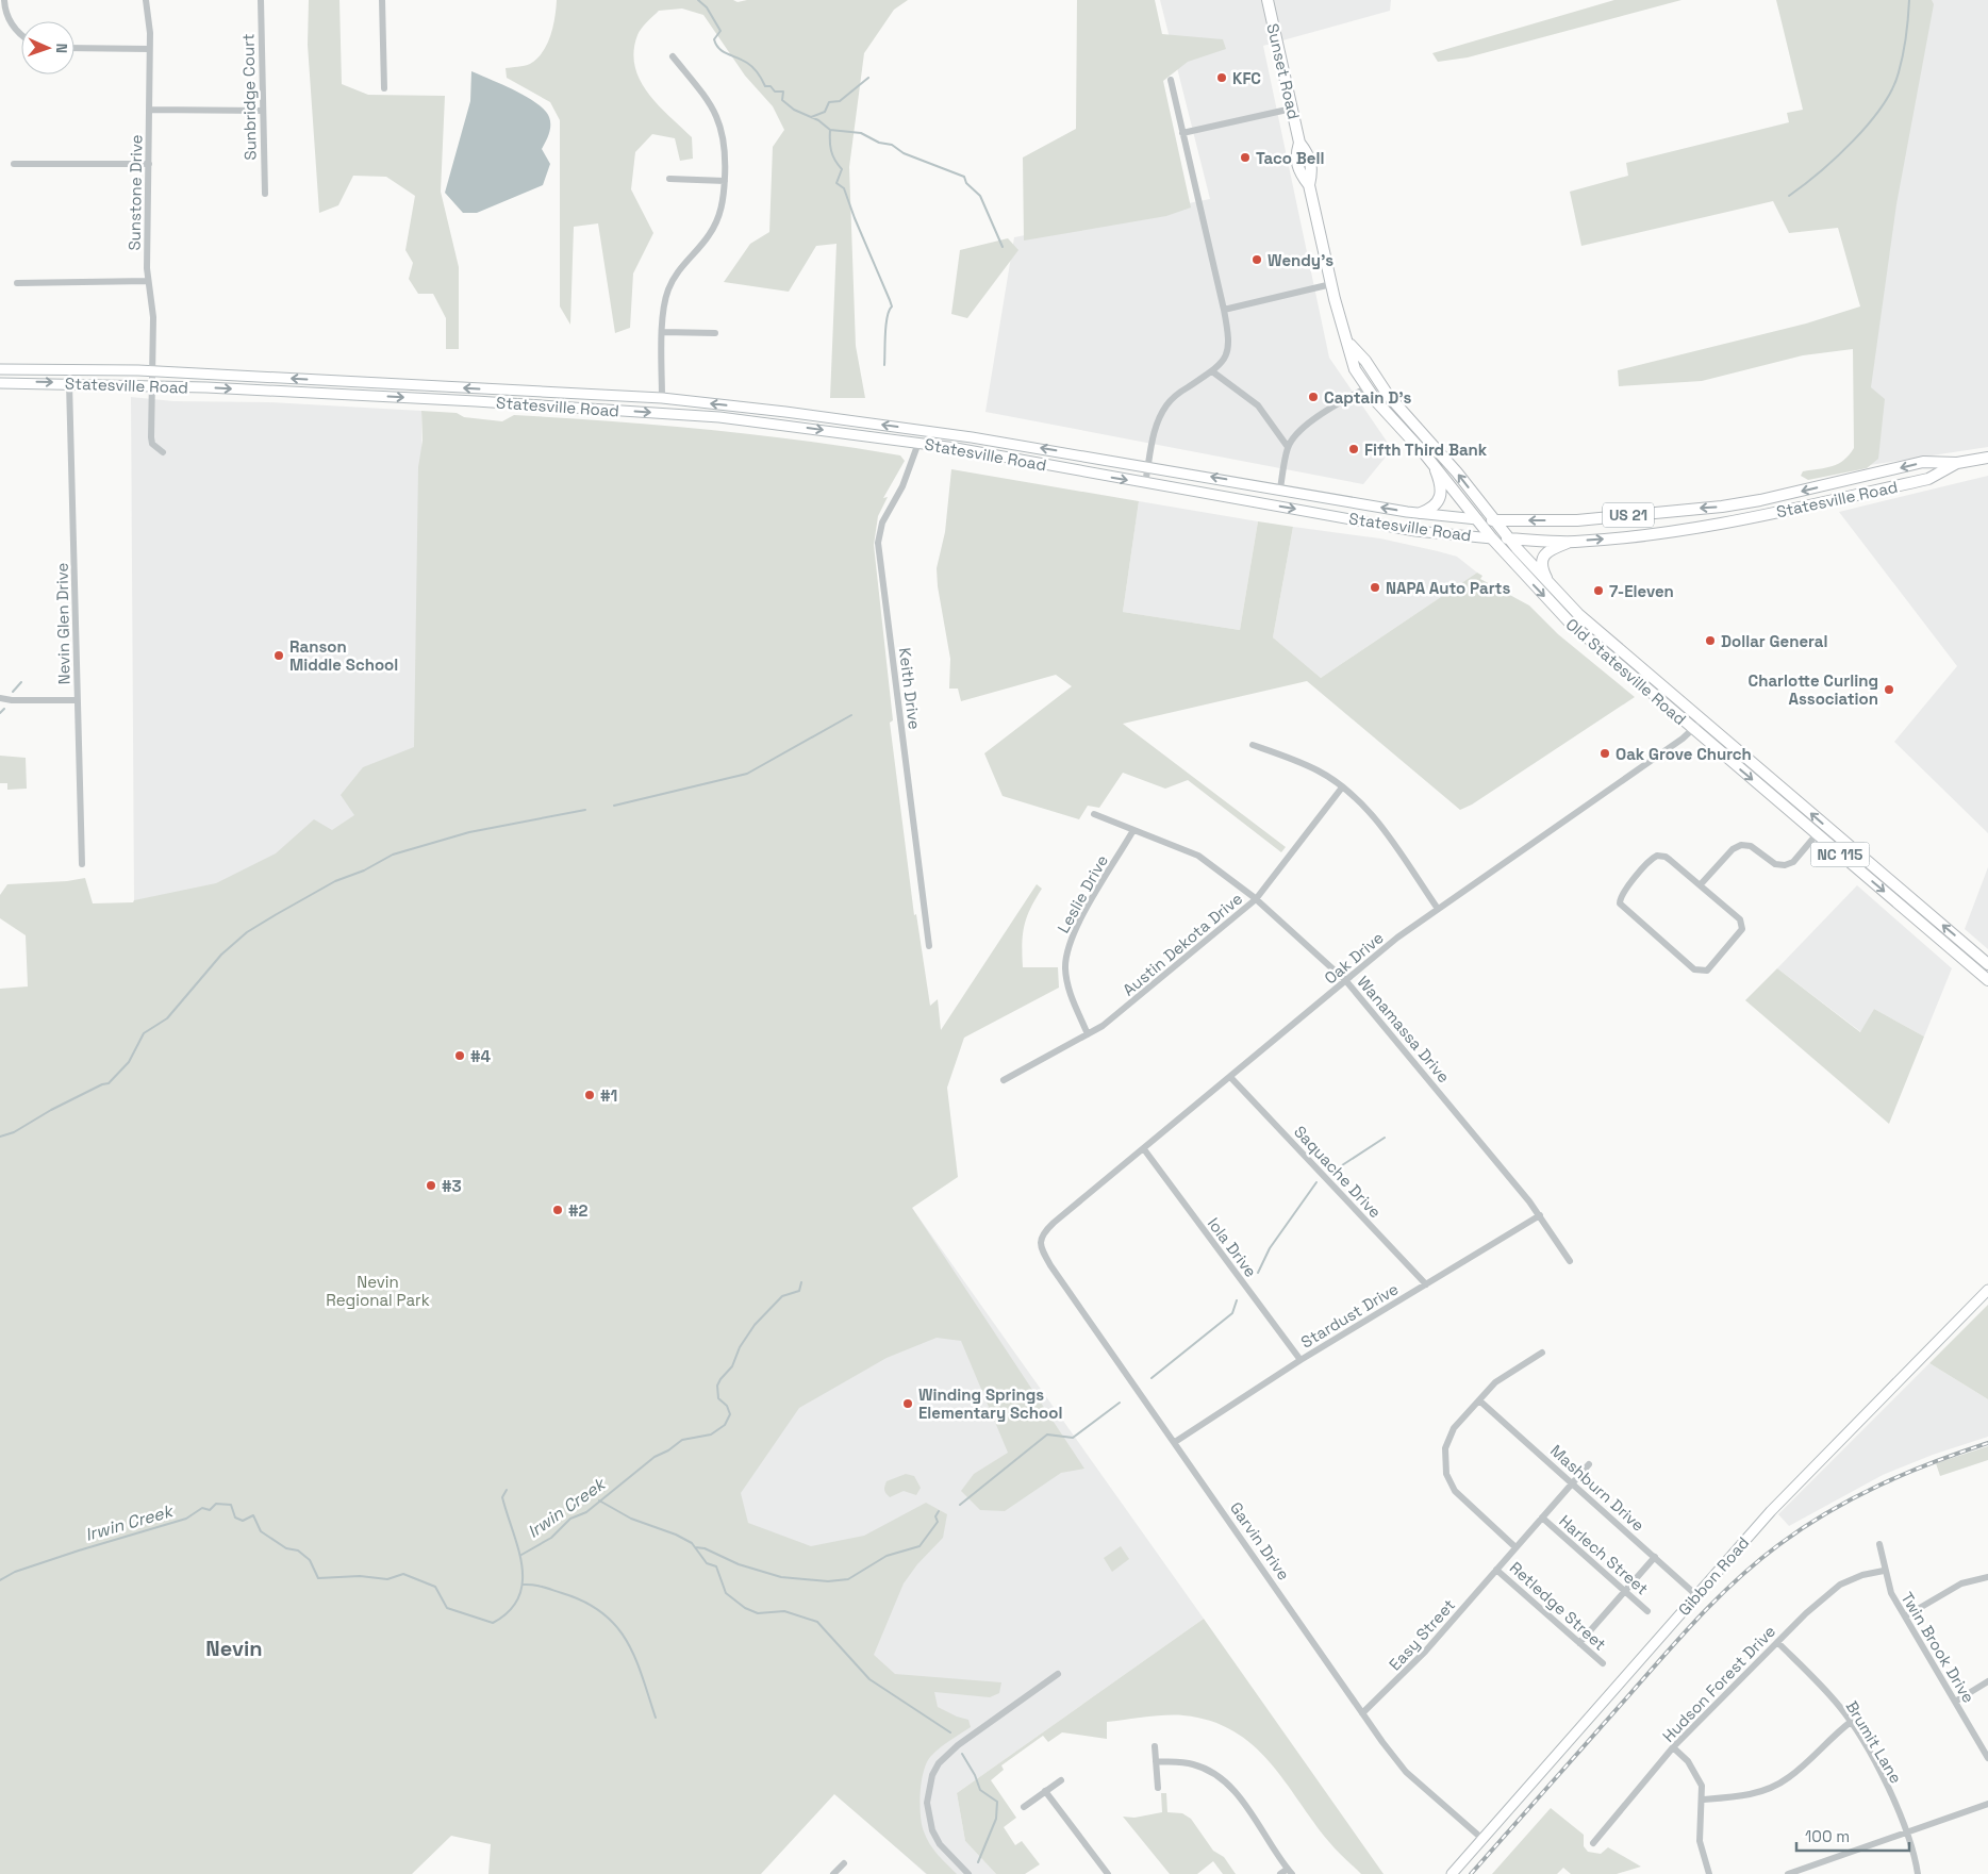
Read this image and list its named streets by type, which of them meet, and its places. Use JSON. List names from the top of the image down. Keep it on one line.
{"streets":{"main road":["Sunset Road","Statesville Road","US 21","Old Statesville Road","NC 115","Gibbon Road"],"street":["Sunbridge Court","Sunstone Drive","Nevin Glen Drive","Keith Drive","Leslie Drive","Austin Dekota Drive","Oak Drive","Wanamassa Drive","Saquache Drive","Iola Drive","Stardust Drive","Mashburn Drive","Garvin Drive","Harlech Street","Retledge Street","Easy Street","Twin Brook Drive","Hudson Forest Drive","Brumit Lane"]},"crossings":[["Sunset Road","Statesville Road"],["Sunset Road","Old Statesville Road"],["Sunstone Drive","Statesville Road"],["Statesville Road","Nevin Glen Drive"],["Statesville Road","Old Statesville Road"],["Statesville Road","Keith Drive"],["Old Statesville Road","Oak Drive"],["Leslie Drive","Austin Dekota Drive"],["Leslie Drive","Wanamassa Drive"],["Austin Dekota Drive","Wanamassa Drive"],["Oak Drive","Wanamassa Drive"],["Oak Drive","Saquache Drive"],["Oak Drive","Iola Drive"],["Oak Drive","Garvin Drive"],["Wanamassa Drive","Stardust Drive"],["Saquache Drive","Stardust Drive"],["Iola Drive","Stardust Drive"],["Stardust Drive","Garvin Drive"],["Mashburn Drive","Gibbon Road"],["Mashburn Drive","Easy Street"],["Garvin Drive","Gibbon Road"],["Garvin Drive","Easy Street"],["Harlech Street","Easy Street"],["Retledge Street","Easy Street"],["Twin Brook Drive","Hudson Forest Drive"],["Hudson Forest Drive","Brumit Lane"]],"districts":["Nevin"],"water":["Irwin Creek"],"parks":["Nevin Regional Park"],"places":["KFC","Taco Bell","Wendy's","Captain D's","Fifth Third Bank","NAPA Auto Parts","7-Eleven","Dollar General","Ranson Middle School","Charlotte Curling Association","Oak Grove Church","#4","#1","#3","#2","Winding Springs Elementary School"],"scale_bar":"100 m","north":"right"}
